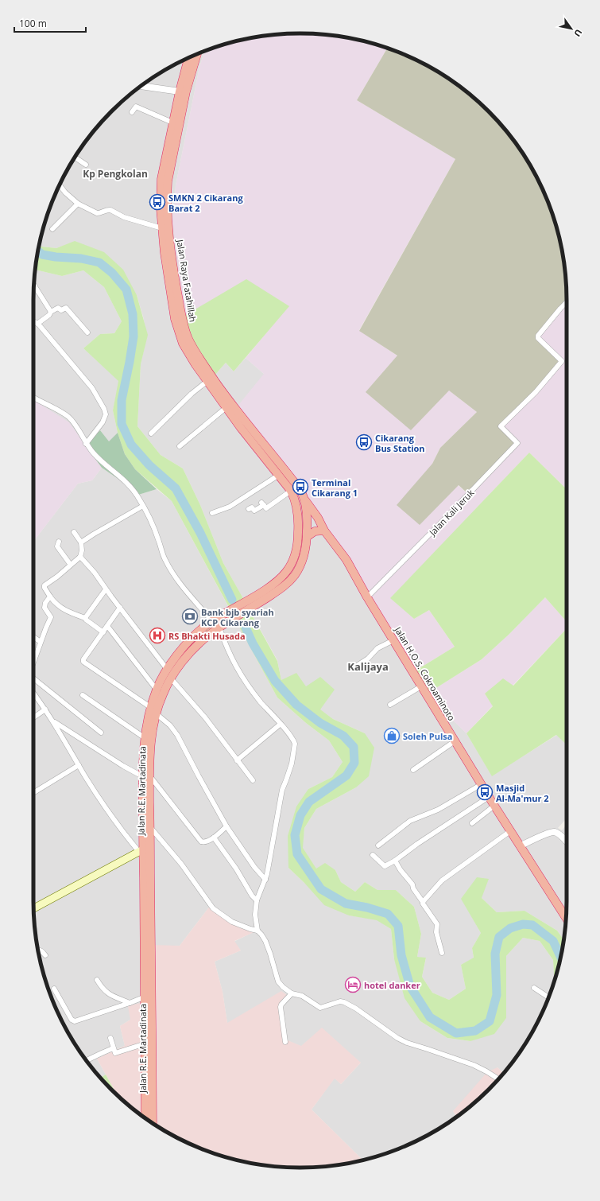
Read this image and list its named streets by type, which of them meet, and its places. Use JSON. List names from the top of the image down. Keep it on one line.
{"streets":{"highway":["Jalan Raya Fatahillah","Jalan H.O.S. Cokroaminoto","Jalan R.E. Martadinata"],"street":["Jalan Kali Jeruk"]},"crossings":[["Jalan Raya Fatahillah","Jalan H.O.S. Cokroaminoto"],["Jalan Raya Fatahillah","Jalan R.E. Martadinata"],["Jalan Kali Jeruk","Jalan H.O.S. Cokroaminoto"],["Jalan H.O.S. Cokroaminoto","Jalan R.E. Martadinata"]],"districts":["Kp Pengkolan","Kalijaya"],"places":{"bus stop":["SMKN 2 Cikarang Barat 2","Cikarang Bus Station","Terminal Cikarang 1","Masjid Al-Ma'mur 2"],"bank":["Bank bjb syariah KCP Cikarang"],"hospital":["RS Bhakti Husada"],"shop":["Soleh Pulsa"],"hotel":["hotel danker"]},"scale_bar":"100 m","north":"bottom right"}
